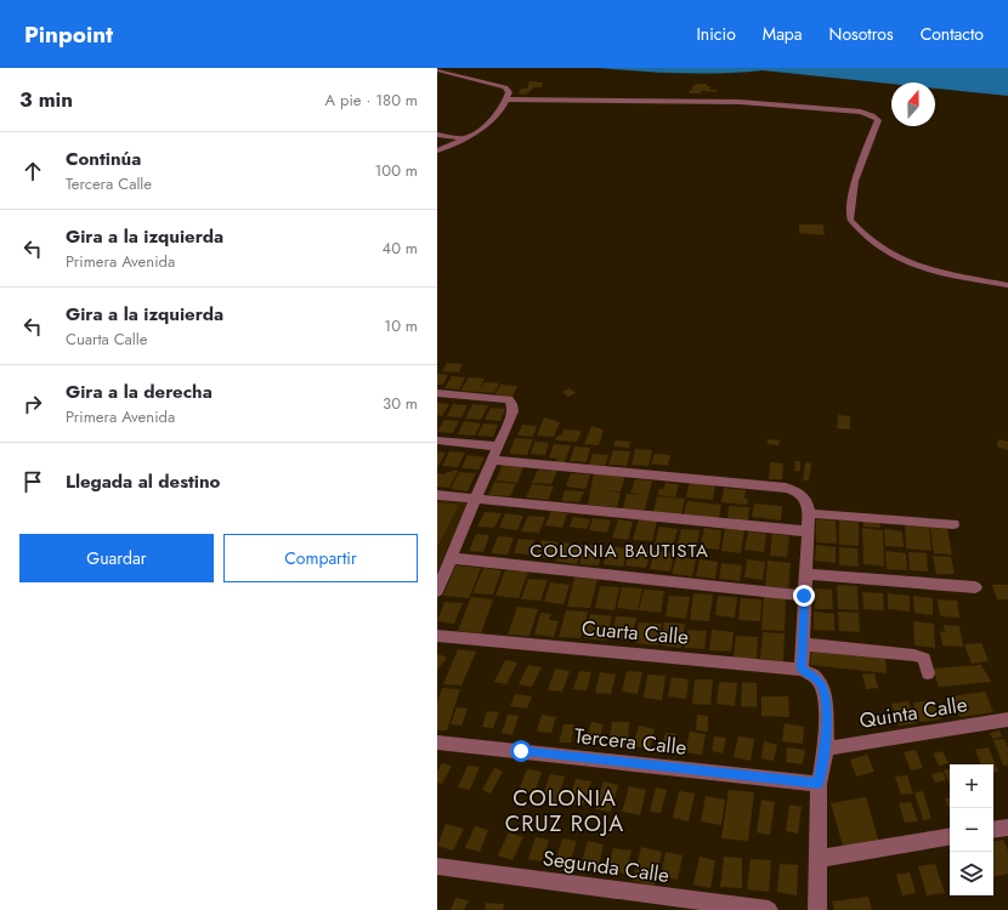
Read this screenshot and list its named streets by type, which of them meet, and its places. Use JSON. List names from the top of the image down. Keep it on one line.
{"streets":{"street":["Cuarta Calle","Quinta Calle","Tercera Calle","Segunda Calle"]},"districts":["COLONIA BAUTISTA","COLONIA CRUZ ROJA"],"north":"top","page":{"header":"Pinpoint","nav":["Inicio","Mapa","Nosotros","Contacto"],"heading":["3 min","A pie · 180 m"],"list":[["Continúa","Tercera Calle","100 m"],["Gira a la izquierda","Primera Avenida","40 m"],["Gira a la izquierda","Cuarta Calle","10 m"],["Gira a la derecha","Primera Avenida","30 m"],"Llegada al destino"],"buttons":["Guardar","Compartir"],"map_buttons":["+","−"]}}
